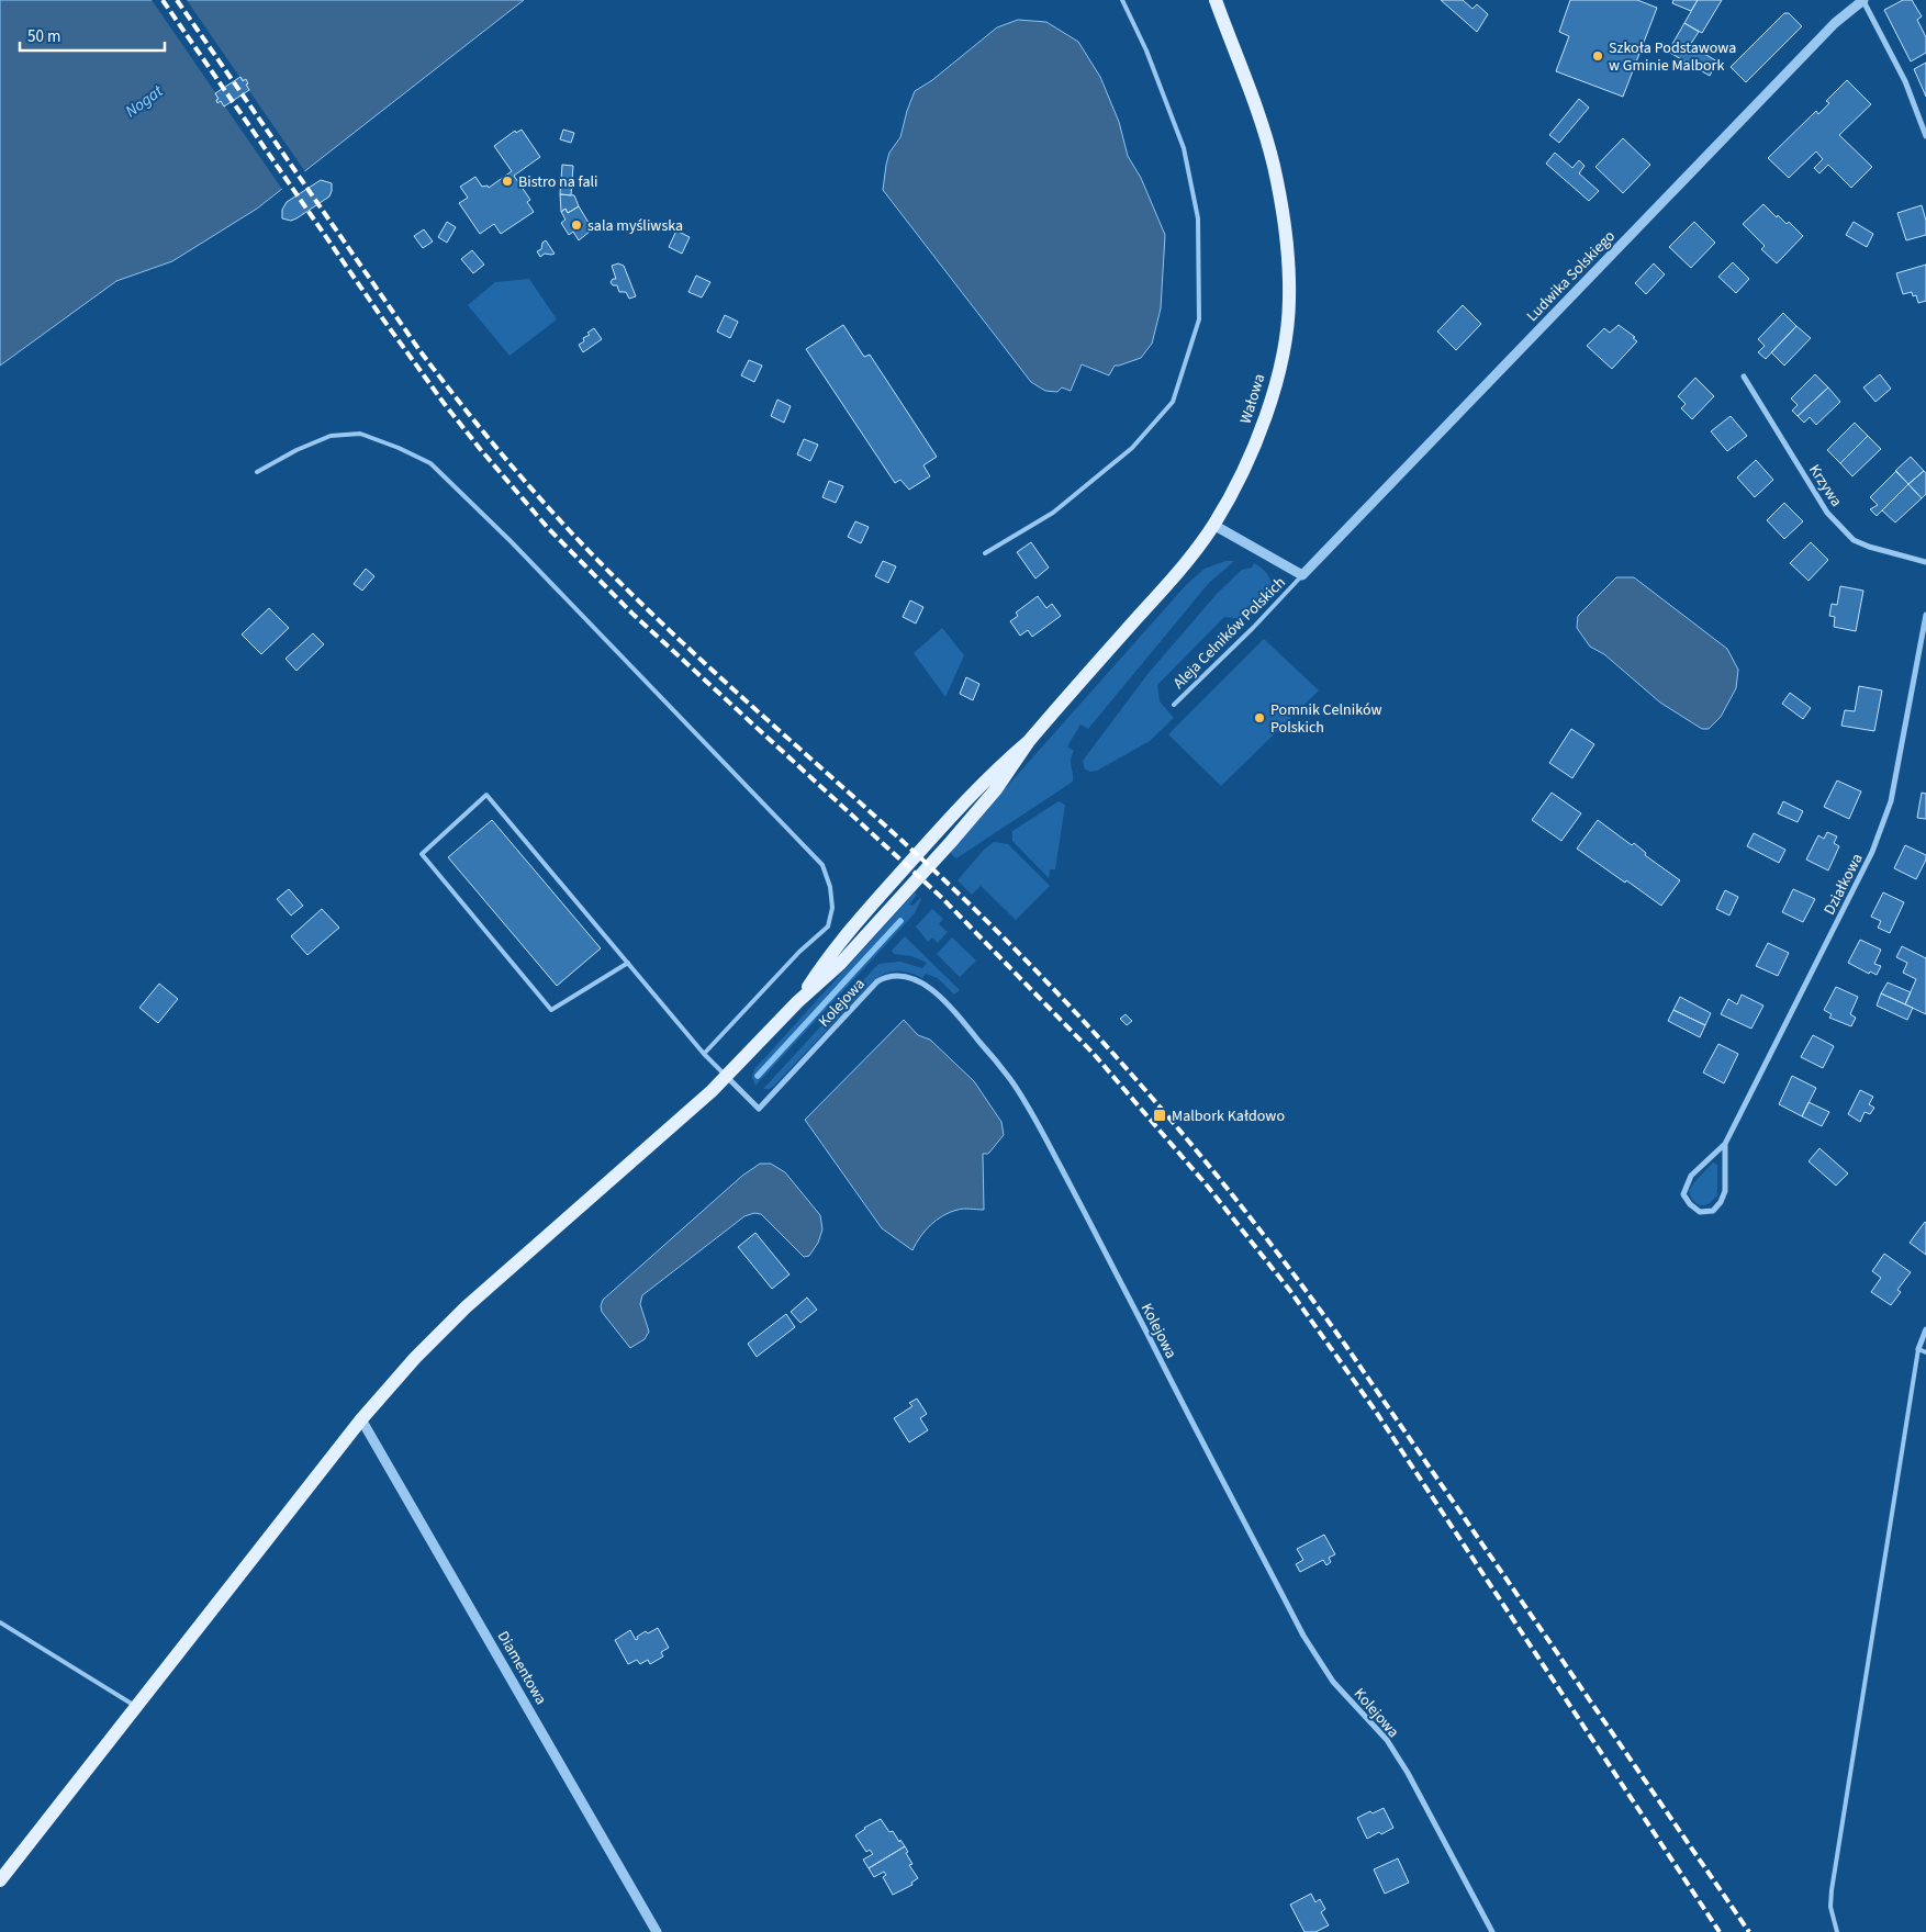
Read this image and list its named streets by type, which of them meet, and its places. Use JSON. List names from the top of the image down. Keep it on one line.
{"streets":{"main road":["Wałowa"],"street":["Ludwika Solskiego","Krzywa","Działkowa","Kolejowa","Diamentowa"],"lane":["Aleja Celników Polskich"]},"crossings":[["Ludwika Solskiego","Aleja Celników Polskich"],["Wałowa","Kolejowa"],["Wałowa","Diamentowa"]],"water":["Nogat"],"places":{"other":["Szkoła Podstawowa w Gminie Malbork","Bistro na fali","sala myśliwska","Pomnik Celników Polskich"],"transit":["Malbork Kałdowo"]},"scale_bar":"50 m"}
